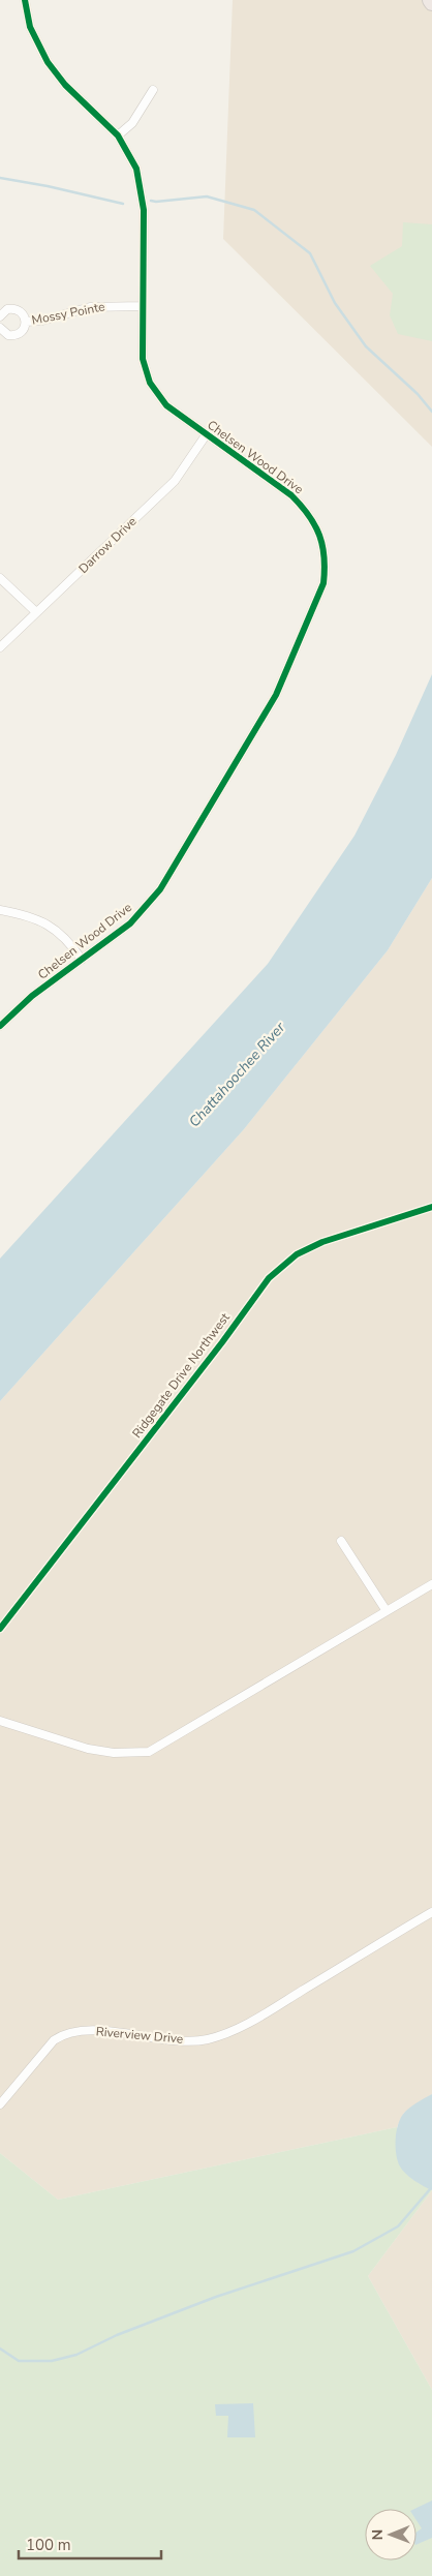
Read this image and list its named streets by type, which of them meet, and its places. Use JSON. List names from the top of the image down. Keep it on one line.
{"streets":{"street":["Mossy Pointe","Chelsen Wood Drive","Darrow Drive","Ridgegate Drive Northwest","Riverview Drive"]},"crossings":[["Mossy Pointe","Chelsen Wood Drive"],["Chelsen Wood Drive","Darrow Drive"]],"water":["Chattahoochee River"],"scale_bar":"100 m","north":"left"}
